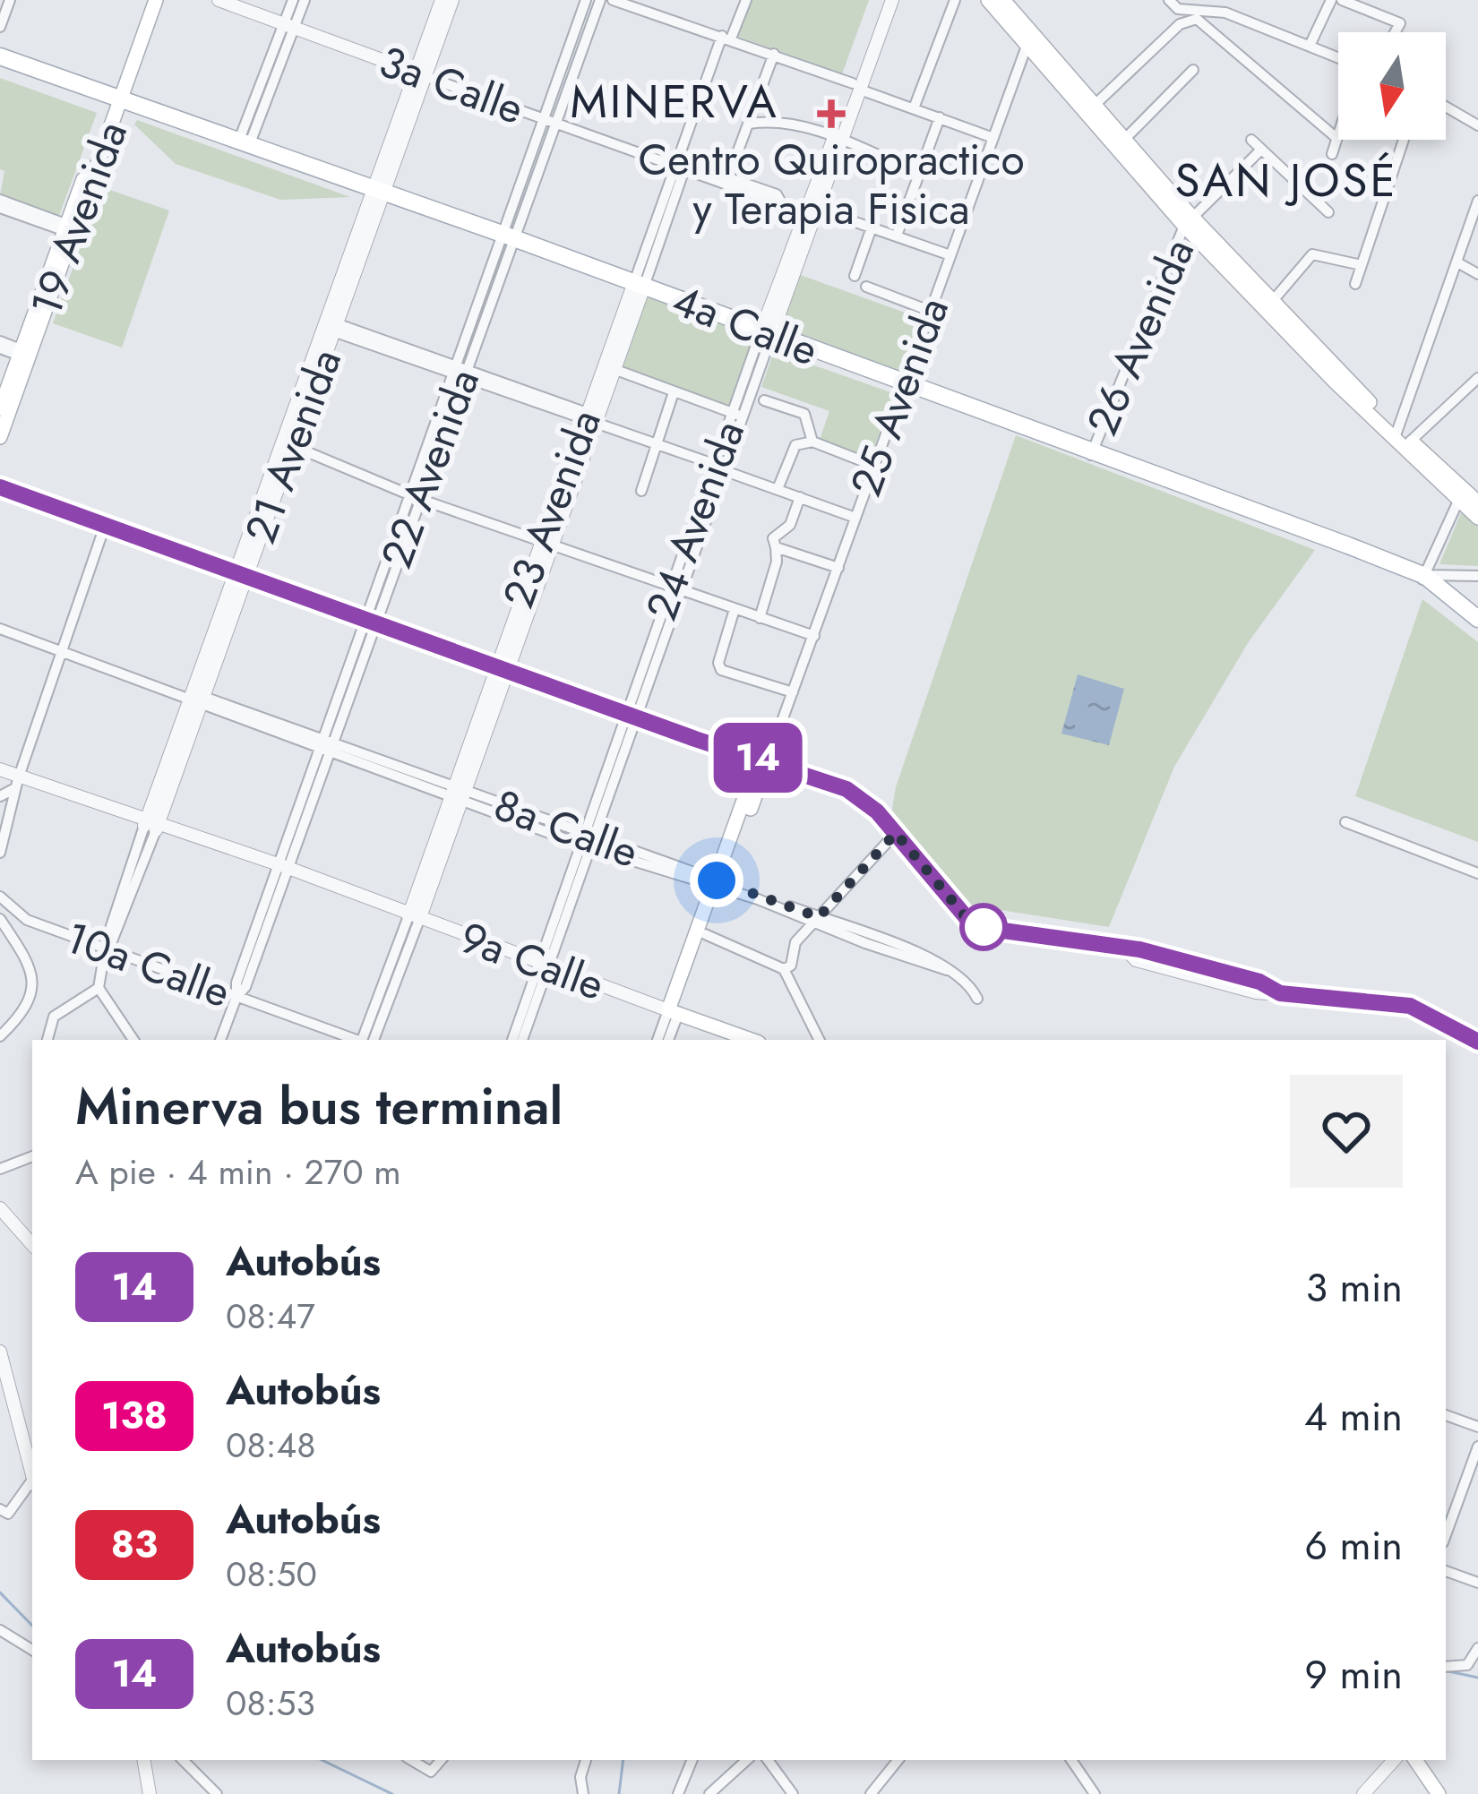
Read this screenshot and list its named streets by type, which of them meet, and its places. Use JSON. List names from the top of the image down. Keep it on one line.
{"streets":{"main road":["19 Avenida","4a Calle","25 Avenida","9a Calle"],"street":["3a Calle","26 Avenida","21 Avenida","22 Avenida","23 Avenida","24 Avenida","8a Calle","10a Calle"]},"crossings":[["3a Calle","25 Avenida"],["3a Calle","21 Avenida"],["3a Calle","22 Avenida"],["3a Calle","23 Avenida"],["3a Calle","24 Avenida"],["19 Avenida","4a Calle"],["4a Calle","26 Avenida"],["4a Calle","25 Avenida"],["4a Calle","21 Avenida"],["4a Calle","22 Avenida"],["4a Calle","23 Avenida"],["4a Calle","24 Avenida"],["25 Avenida","8a Calle"],["25 Avenida","9a Calle"],["21 Avenida","8a Calle"],["21 Avenida","9a Calle"],["21 Avenida","10a Calle"],["22 Avenida","8a Calle"],["22 Avenida","9a Calle"],["22 Avenida","10a Calle"],["23 Avenida","8a Calle"],["23 Avenida","9a Calle"],["24 Avenida","8a Calle"],["24 Avenida","9a Calle"]],"districts":["MINERVA","SAN JOSÉ"],"places":{"health":["Centro Quiropractico y Terapia Fisica"]},"lines":["bus line 14"],"north":"bottom","page":{"on_map":"14","heading":["Minerva bus terminal","A pie · 4 min · 270 m"],"list":[{"mark":"14","name":"Autobús","note":"08:47","value":"3 min"},{"mark":"138","name":"Autobús","note":"08:48","value":"4 min"},{"mark":"83","name":"Autobús","note":"08:50","value":"6 min"},{"mark":"14","name":"Autobús","note":"08:53","value":"9 min"}]}}
